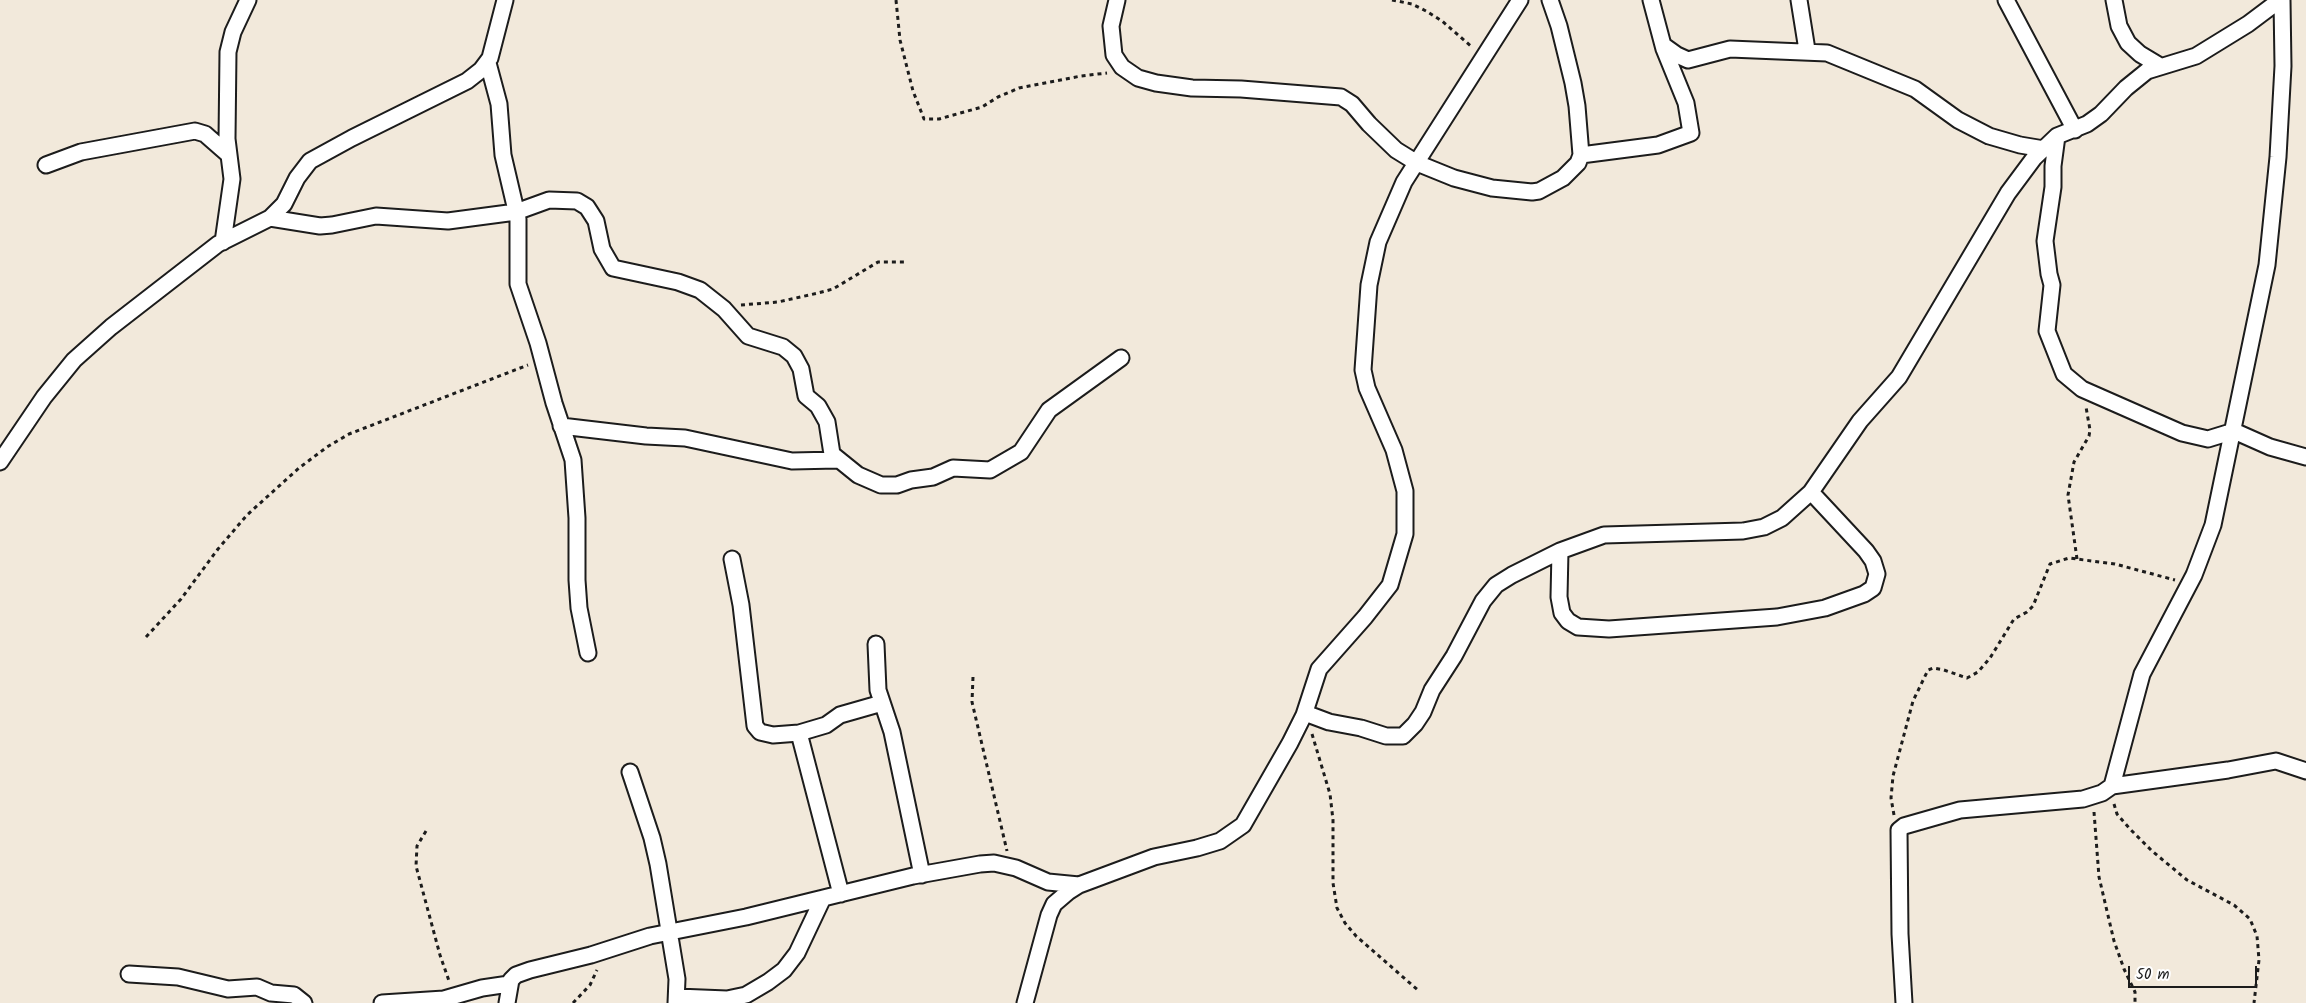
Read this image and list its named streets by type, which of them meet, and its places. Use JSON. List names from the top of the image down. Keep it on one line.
{"scale_bar":"50 m"}
